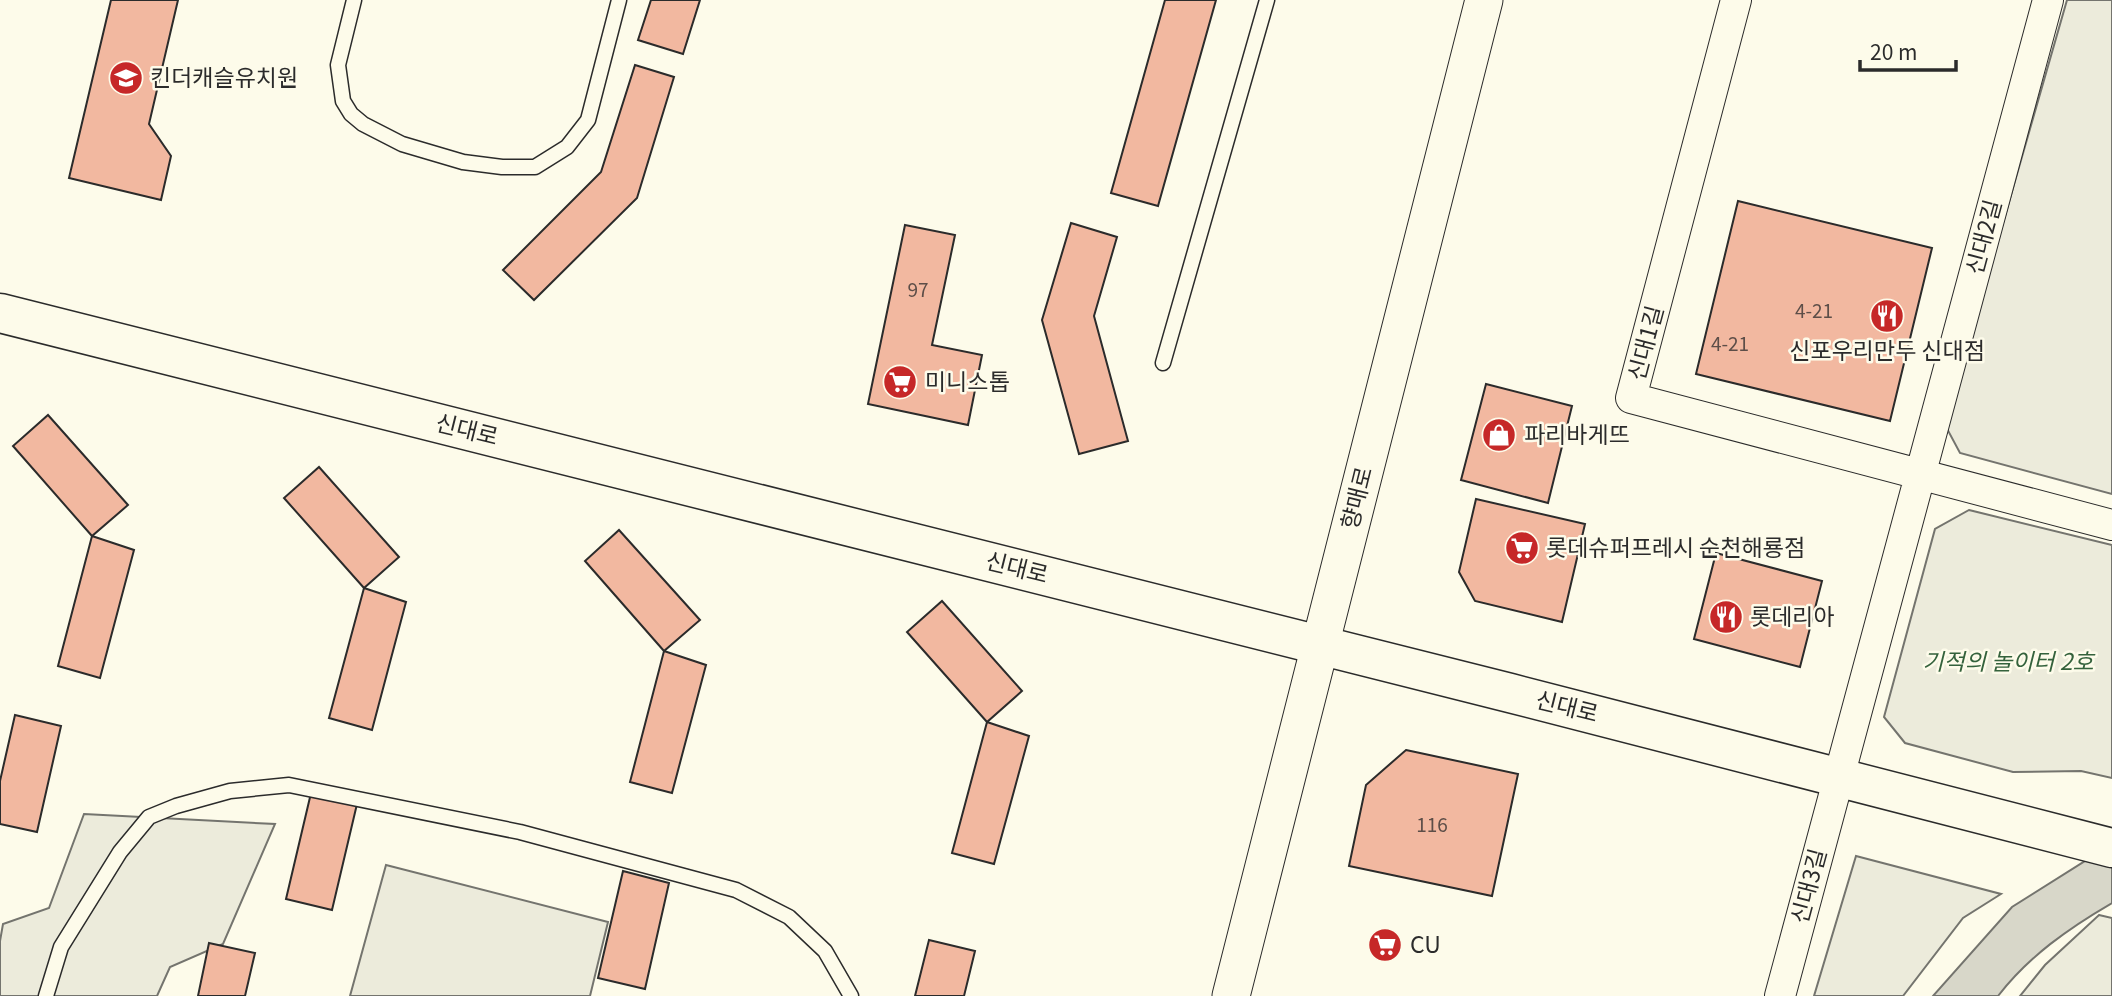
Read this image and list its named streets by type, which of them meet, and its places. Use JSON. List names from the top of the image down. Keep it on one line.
{"streets":{"main road":["신대로"],"street":["신대2길","신대1길","향매로","신대3길"]},"crossings":[["신대2길","신대1길"],["신대2길","신대로"],["신대2길","신대3길"],["신대로","향매로"],["신대로","신대3길"]],"parks":["기적의 놀이터 2호"],"places":{"school or university":["킨더캐슬유치원"],"restaurant":["신포우리만두 신대점","롯데리아"],"supermarket":["미니스톱","롯데슈퍼프레시 순천해룡점","CU"],"shop":["파리바게뜨"]},"house_numbers":["97","4-21","4-21","116"],"scale_bar":"20 m"}
